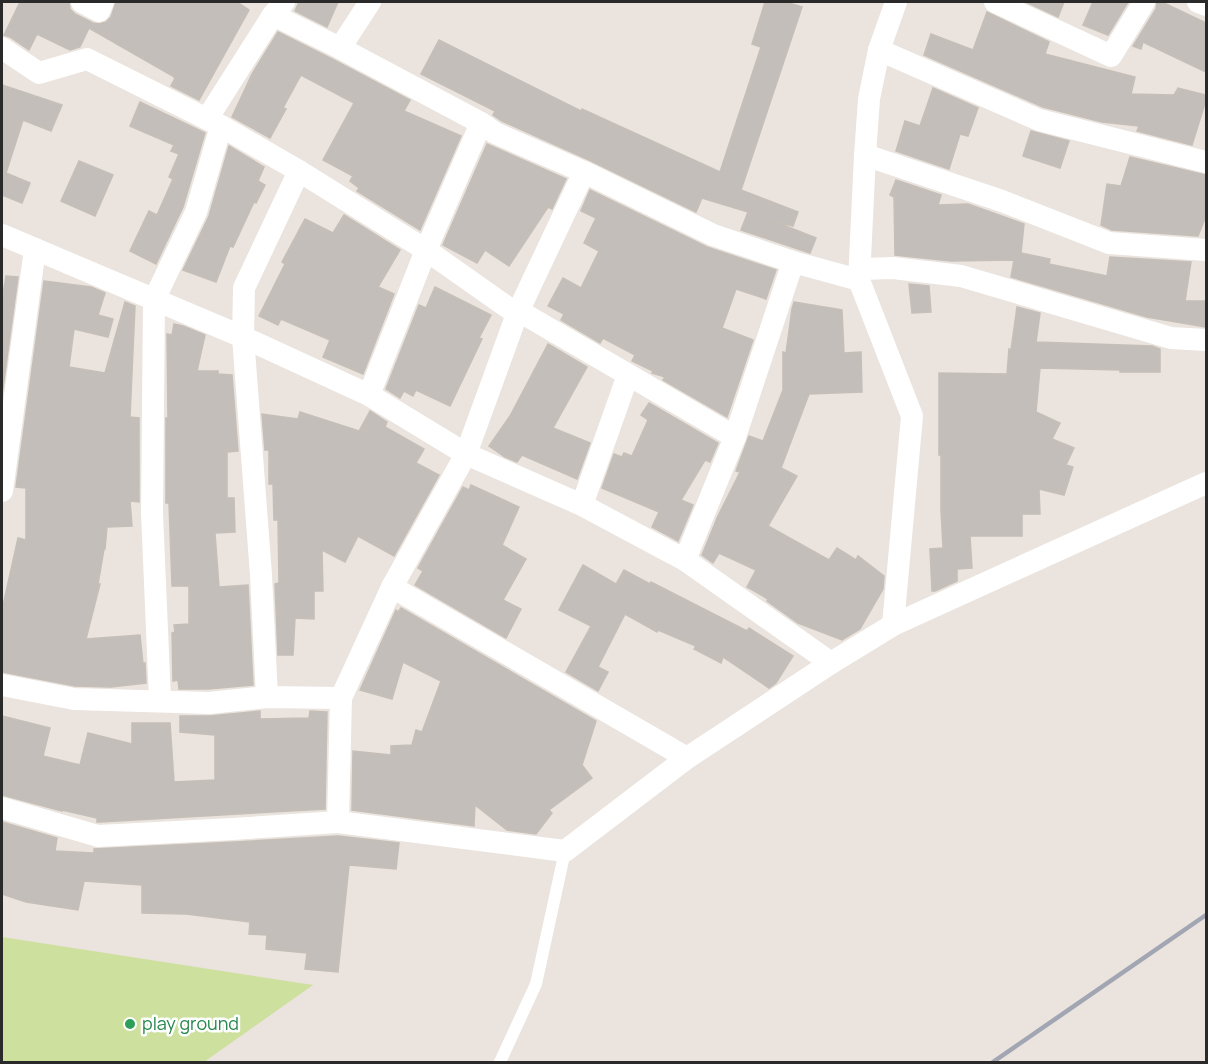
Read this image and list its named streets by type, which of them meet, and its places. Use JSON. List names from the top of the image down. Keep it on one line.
{"places":["play ground"]}
